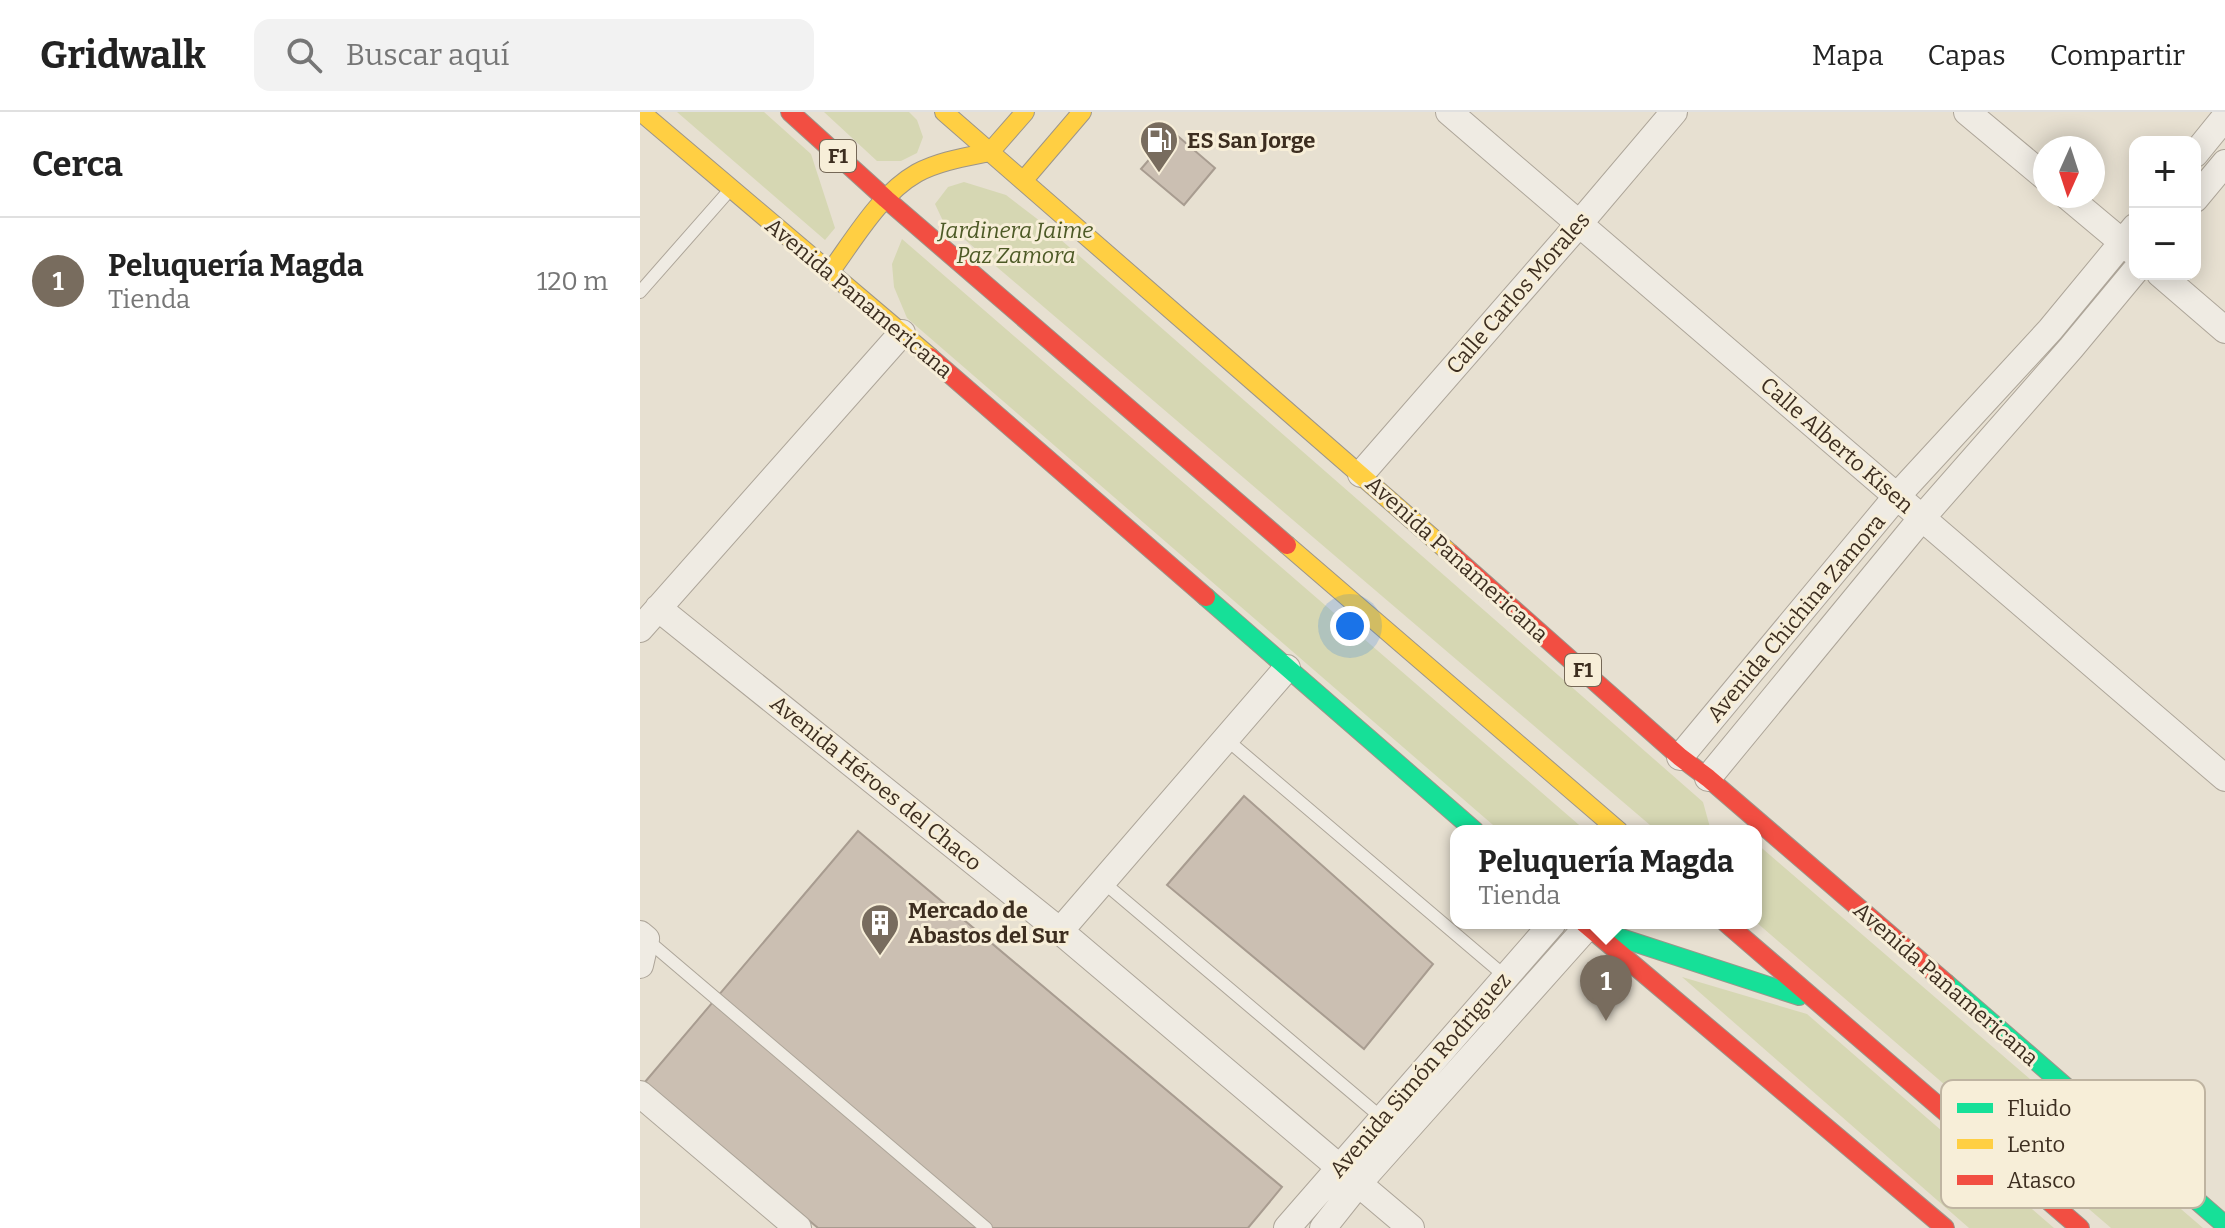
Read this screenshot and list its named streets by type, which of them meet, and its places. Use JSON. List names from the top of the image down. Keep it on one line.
{"streets":{"main road":["F1","Avenida Panamericana"],"street":["Calle Carlos Morales","Calle Alberto Kisen","Avenida Chichina Zamora","Avenida Héroes del Chaco","Avenida Simón Rodriguez"]},"crossings":[["Calle Carlos Morales","Avenida Panamericana"],["Calle Carlos Morales","Calle Alberto Kisen"],["Avenida Panamericana","Avenida Chichina Zamora"],["Calle Alberto Kisen","Avenida Chichina Zamora"],["Avenida Héroes del Chaco","Avenida Simón Rodriguez"]],"parks":["Jardinera Jaime Paz Zamora"],"places":{"fuel station":["ES San Jorge"],"building":["Mercado de Abastos del Sur"]},"legend":["Fluido","Lento","Atasco"],"north":"bottom","page":{"header":"Gridwalk","search":"Buscar aquí","nav":["Mapa","Capas","Compartir"],"heading":"Cerca","map_buttons":["+","−"],"list":[{"mark":"1","name":"Peluquería Magda","note":"Tienda","value":"120 m"}],"popup":["Peluquería Magda","Tienda"],"pins":"1"}}
